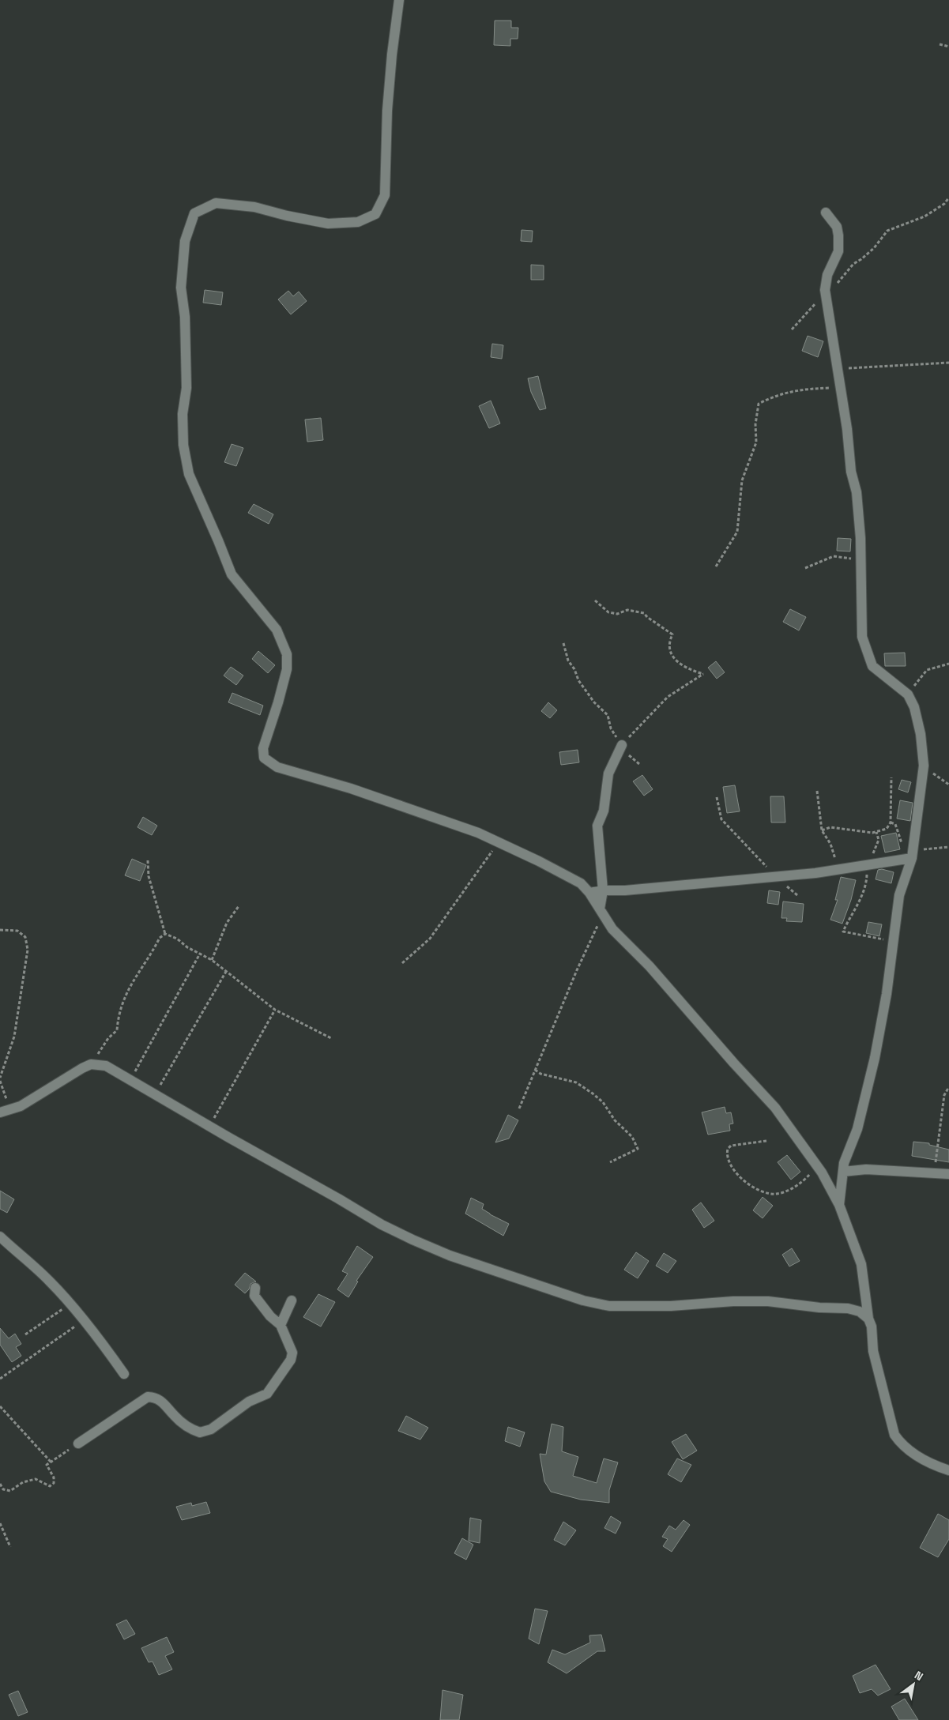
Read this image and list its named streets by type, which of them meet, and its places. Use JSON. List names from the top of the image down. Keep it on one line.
{"north":"top right"}
